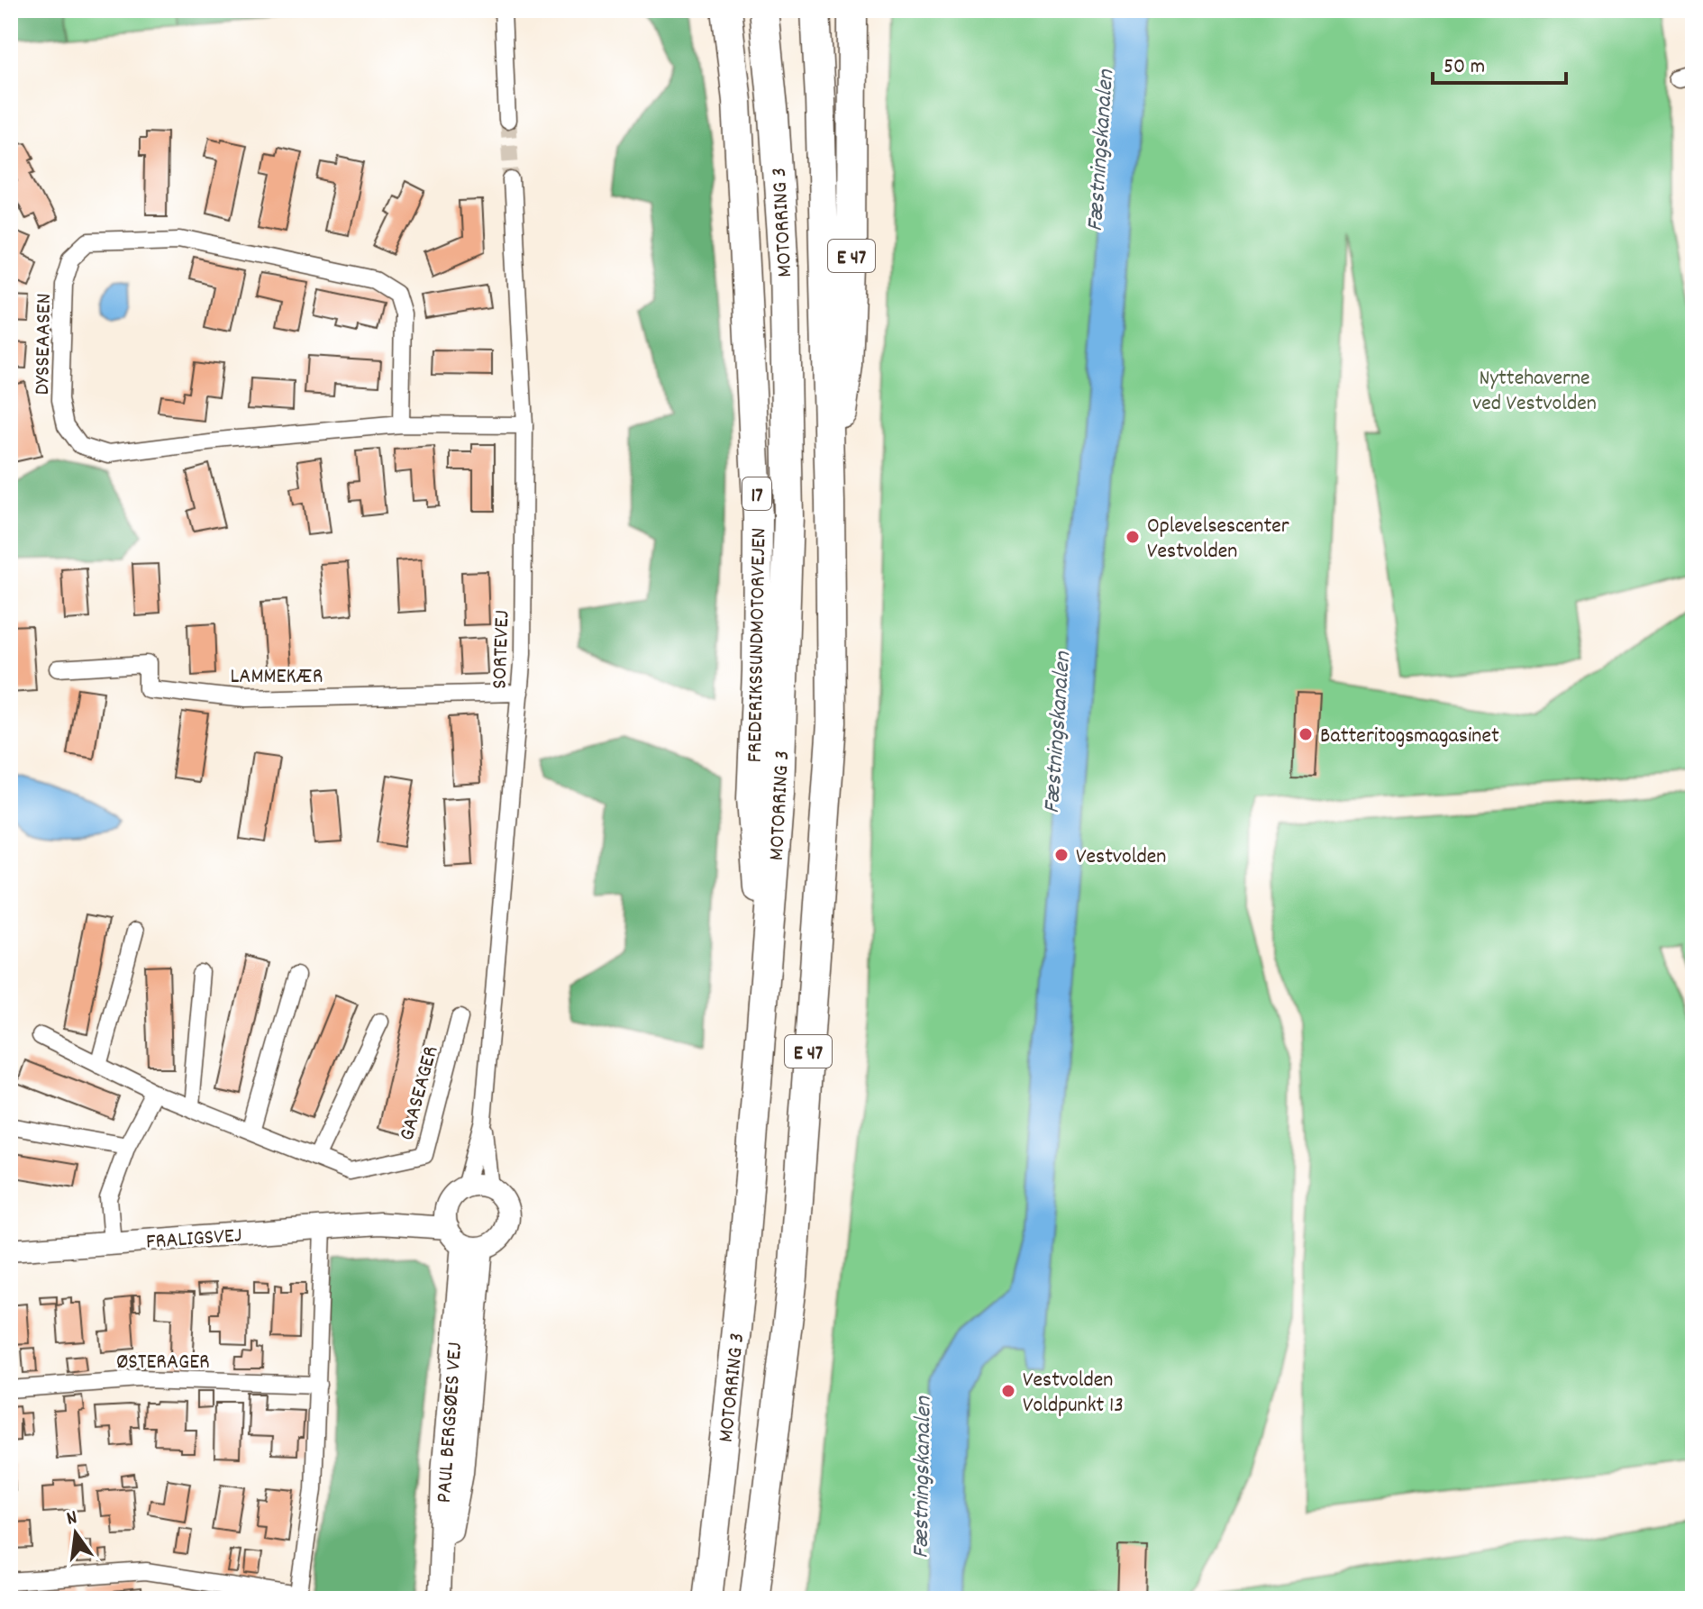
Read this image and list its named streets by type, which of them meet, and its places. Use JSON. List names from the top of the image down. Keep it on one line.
{"streets":{"highway":["MOTORRING 3","E 47","17","FREDERIKSSUNDMOTORVEJEN"],"street":["DYSSEAASEN","SORTEVEJ","LAMMEKÆR","GAASEAGER","FRALIGSVEJ","ØSTERAGER","PAUL BERGSØES VEJ"]},"crossings":[["MOTORRING 3","FREDERIKSSUNDMOTORVEJEN"],["DYSSEAASEN","SORTEVEJ"],["SORTEVEJ","LAMMEKÆR"],["SORTEVEJ","FRALIGSVEJ"],["SORTEVEJ","PAUL BERGSØES VEJ"],["FRALIGSVEJ","PAUL BERGSØES VEJ"]],"water":["Fæstningskanalen"],"parks":["Nyttehaverne ved Vestvolden"],"places":["Oplevelsescenter Vestvolden","Batteritogsmagasinet","Vestvolden","Vestvolden Voldpunkt 13"],"scale_bar":"50 m","north":"top"}
